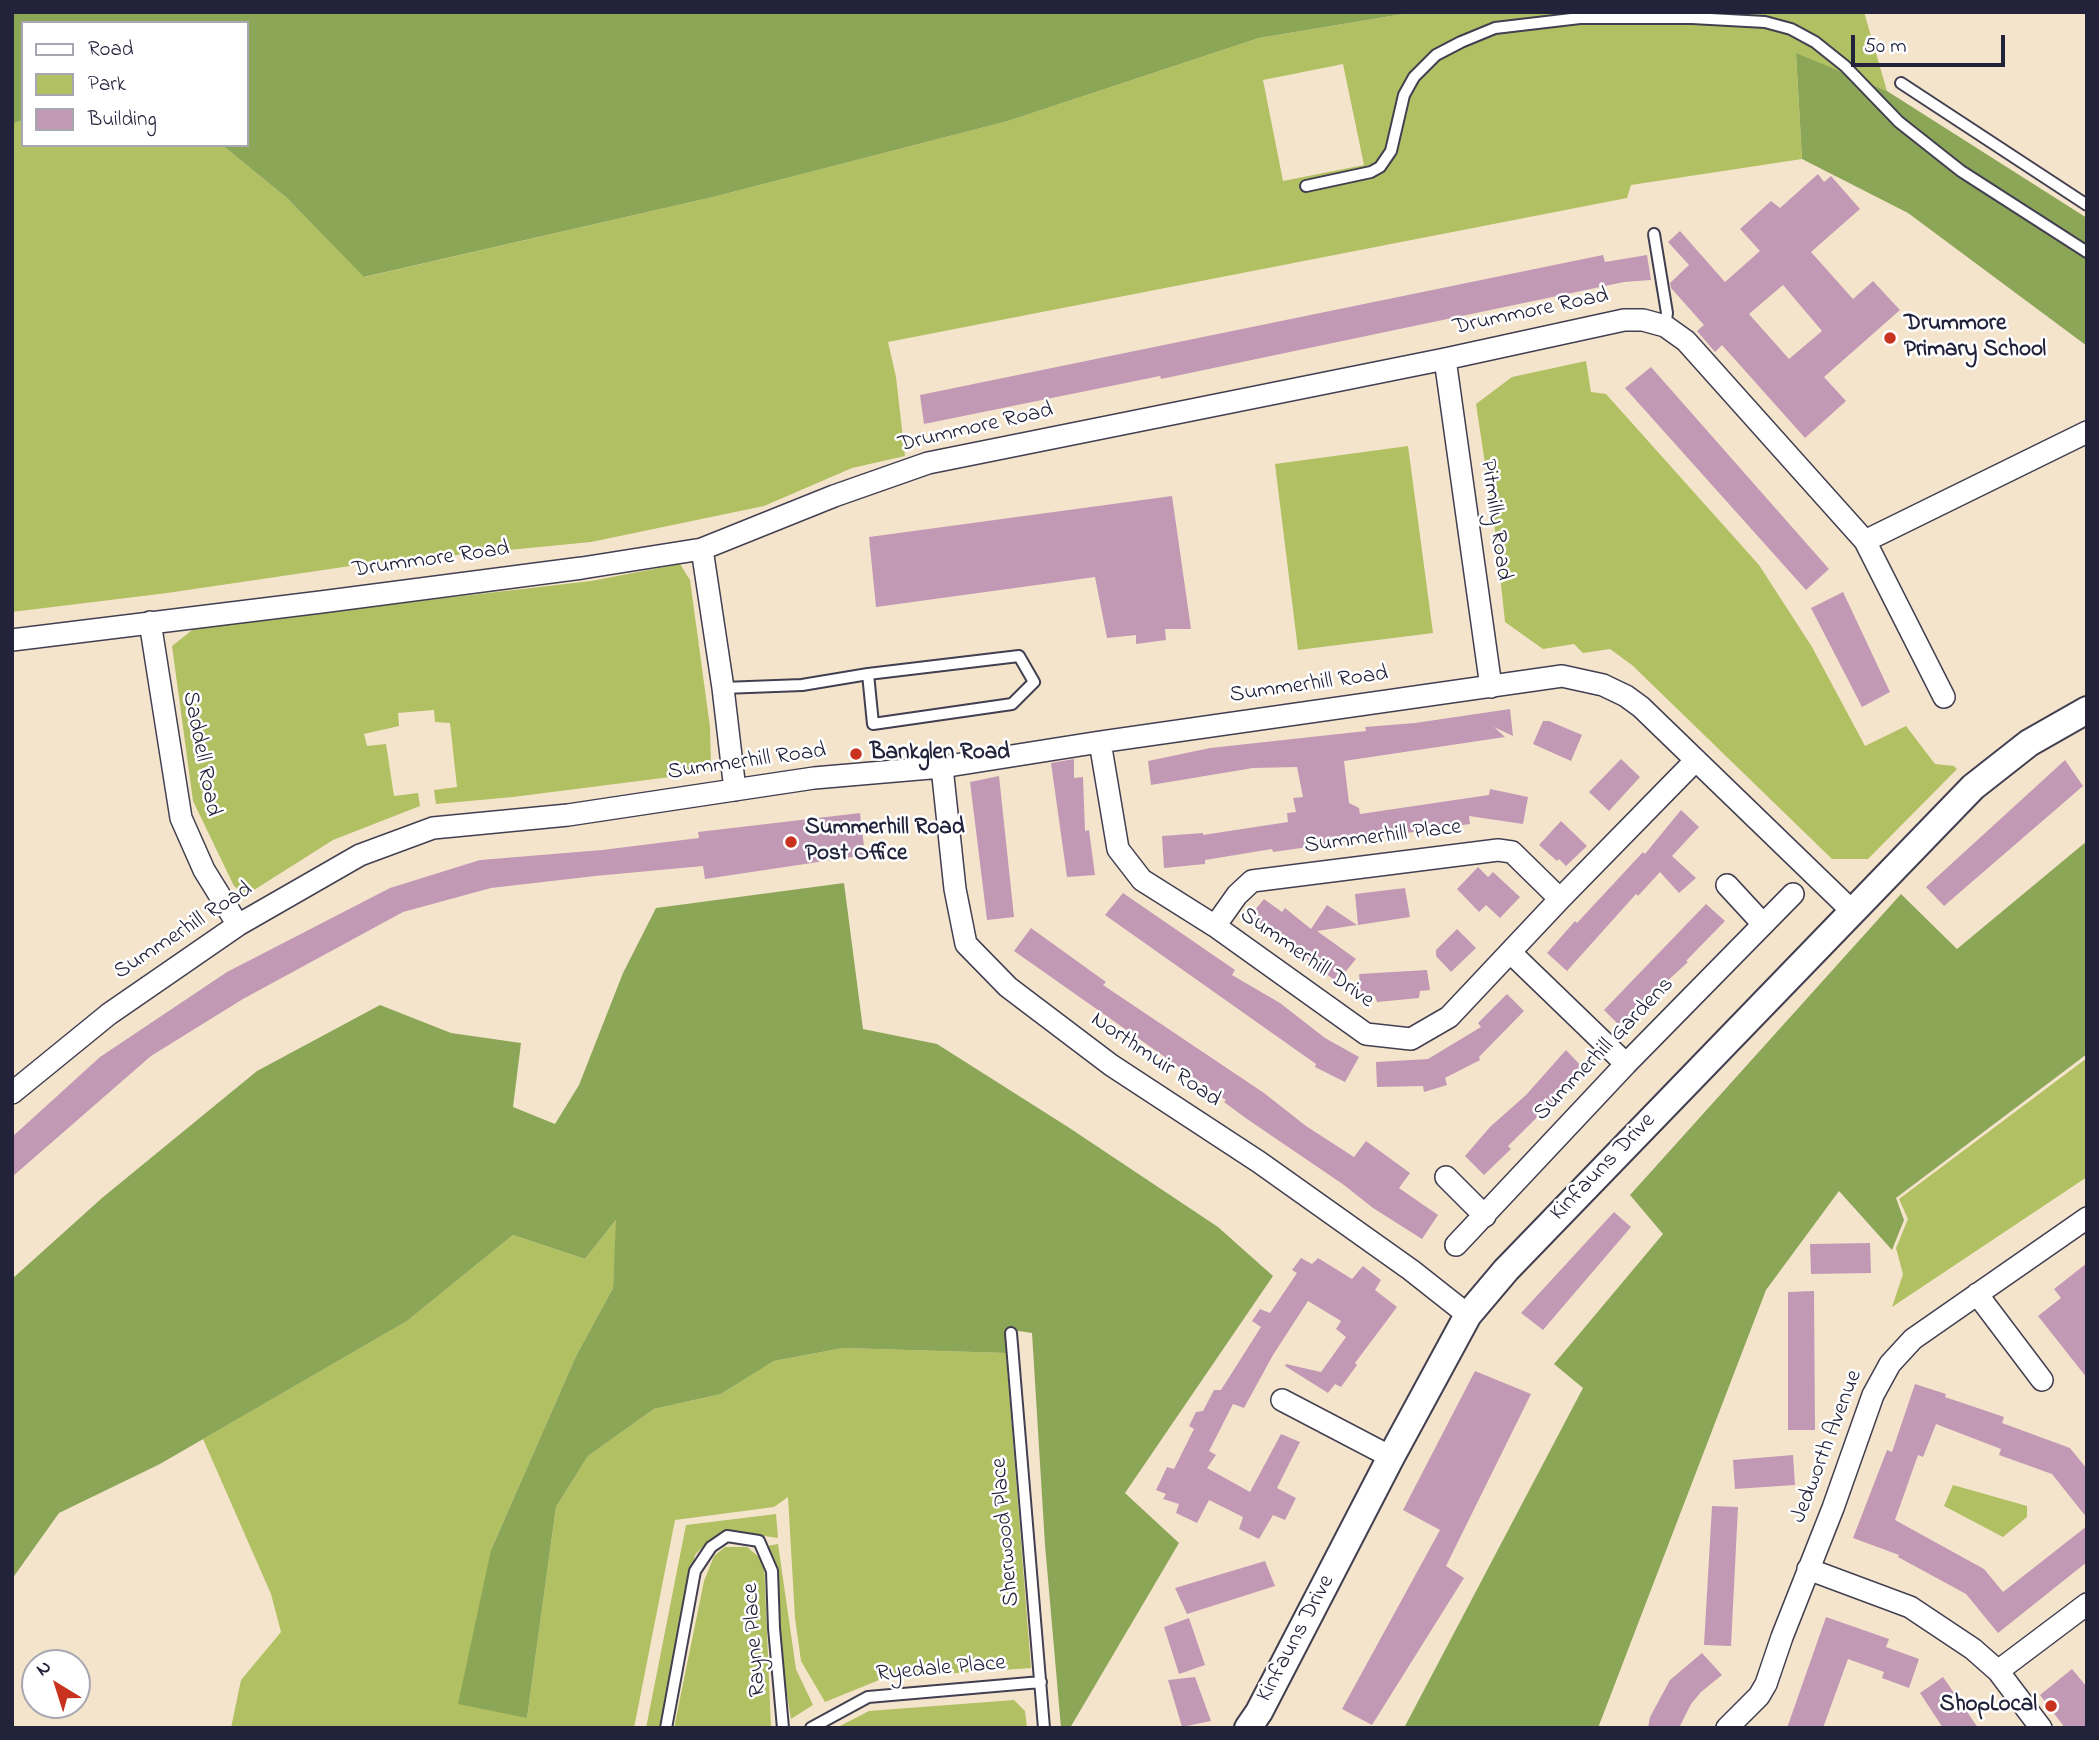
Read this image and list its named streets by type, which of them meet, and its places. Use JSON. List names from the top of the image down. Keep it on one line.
{"streets":{"street":["Drummore Road","Pitmilly Road","Summerhill Road","Saddell Road","Summerhill Place","Summerhill Drive","Summerhill Gardens","Northmuir Road","Kinfauns Drive","Jedworth Avenue"],"lane":["Sherwood Place","Rayne Place","Ryedale Place"]},"crossings":[["Drummore Road","Pitmilly Road"],["Drummore Road","Saddell Road"],["Pitmilly Road","Summerhill Road"],["Summerhill Road","Saddell Road"],["Summerhill Road","Summerhill Drive"],["Summerhill Road","Northmuir Road"],["Summerhill Road","Kinfauns Drive"],["Summerhill Place","Summerhill Drive"],["Northmuir Road","Kinfauns Drive"],["Sherwood Place","Ryedale Place"]],"places":["Drummore Primary School","Bankglen Road","Summerhill Road Post Office","ShopLocal"],"legend":["Road","Park","Building"],"scale_bar":"50 m","north":"top left"}
